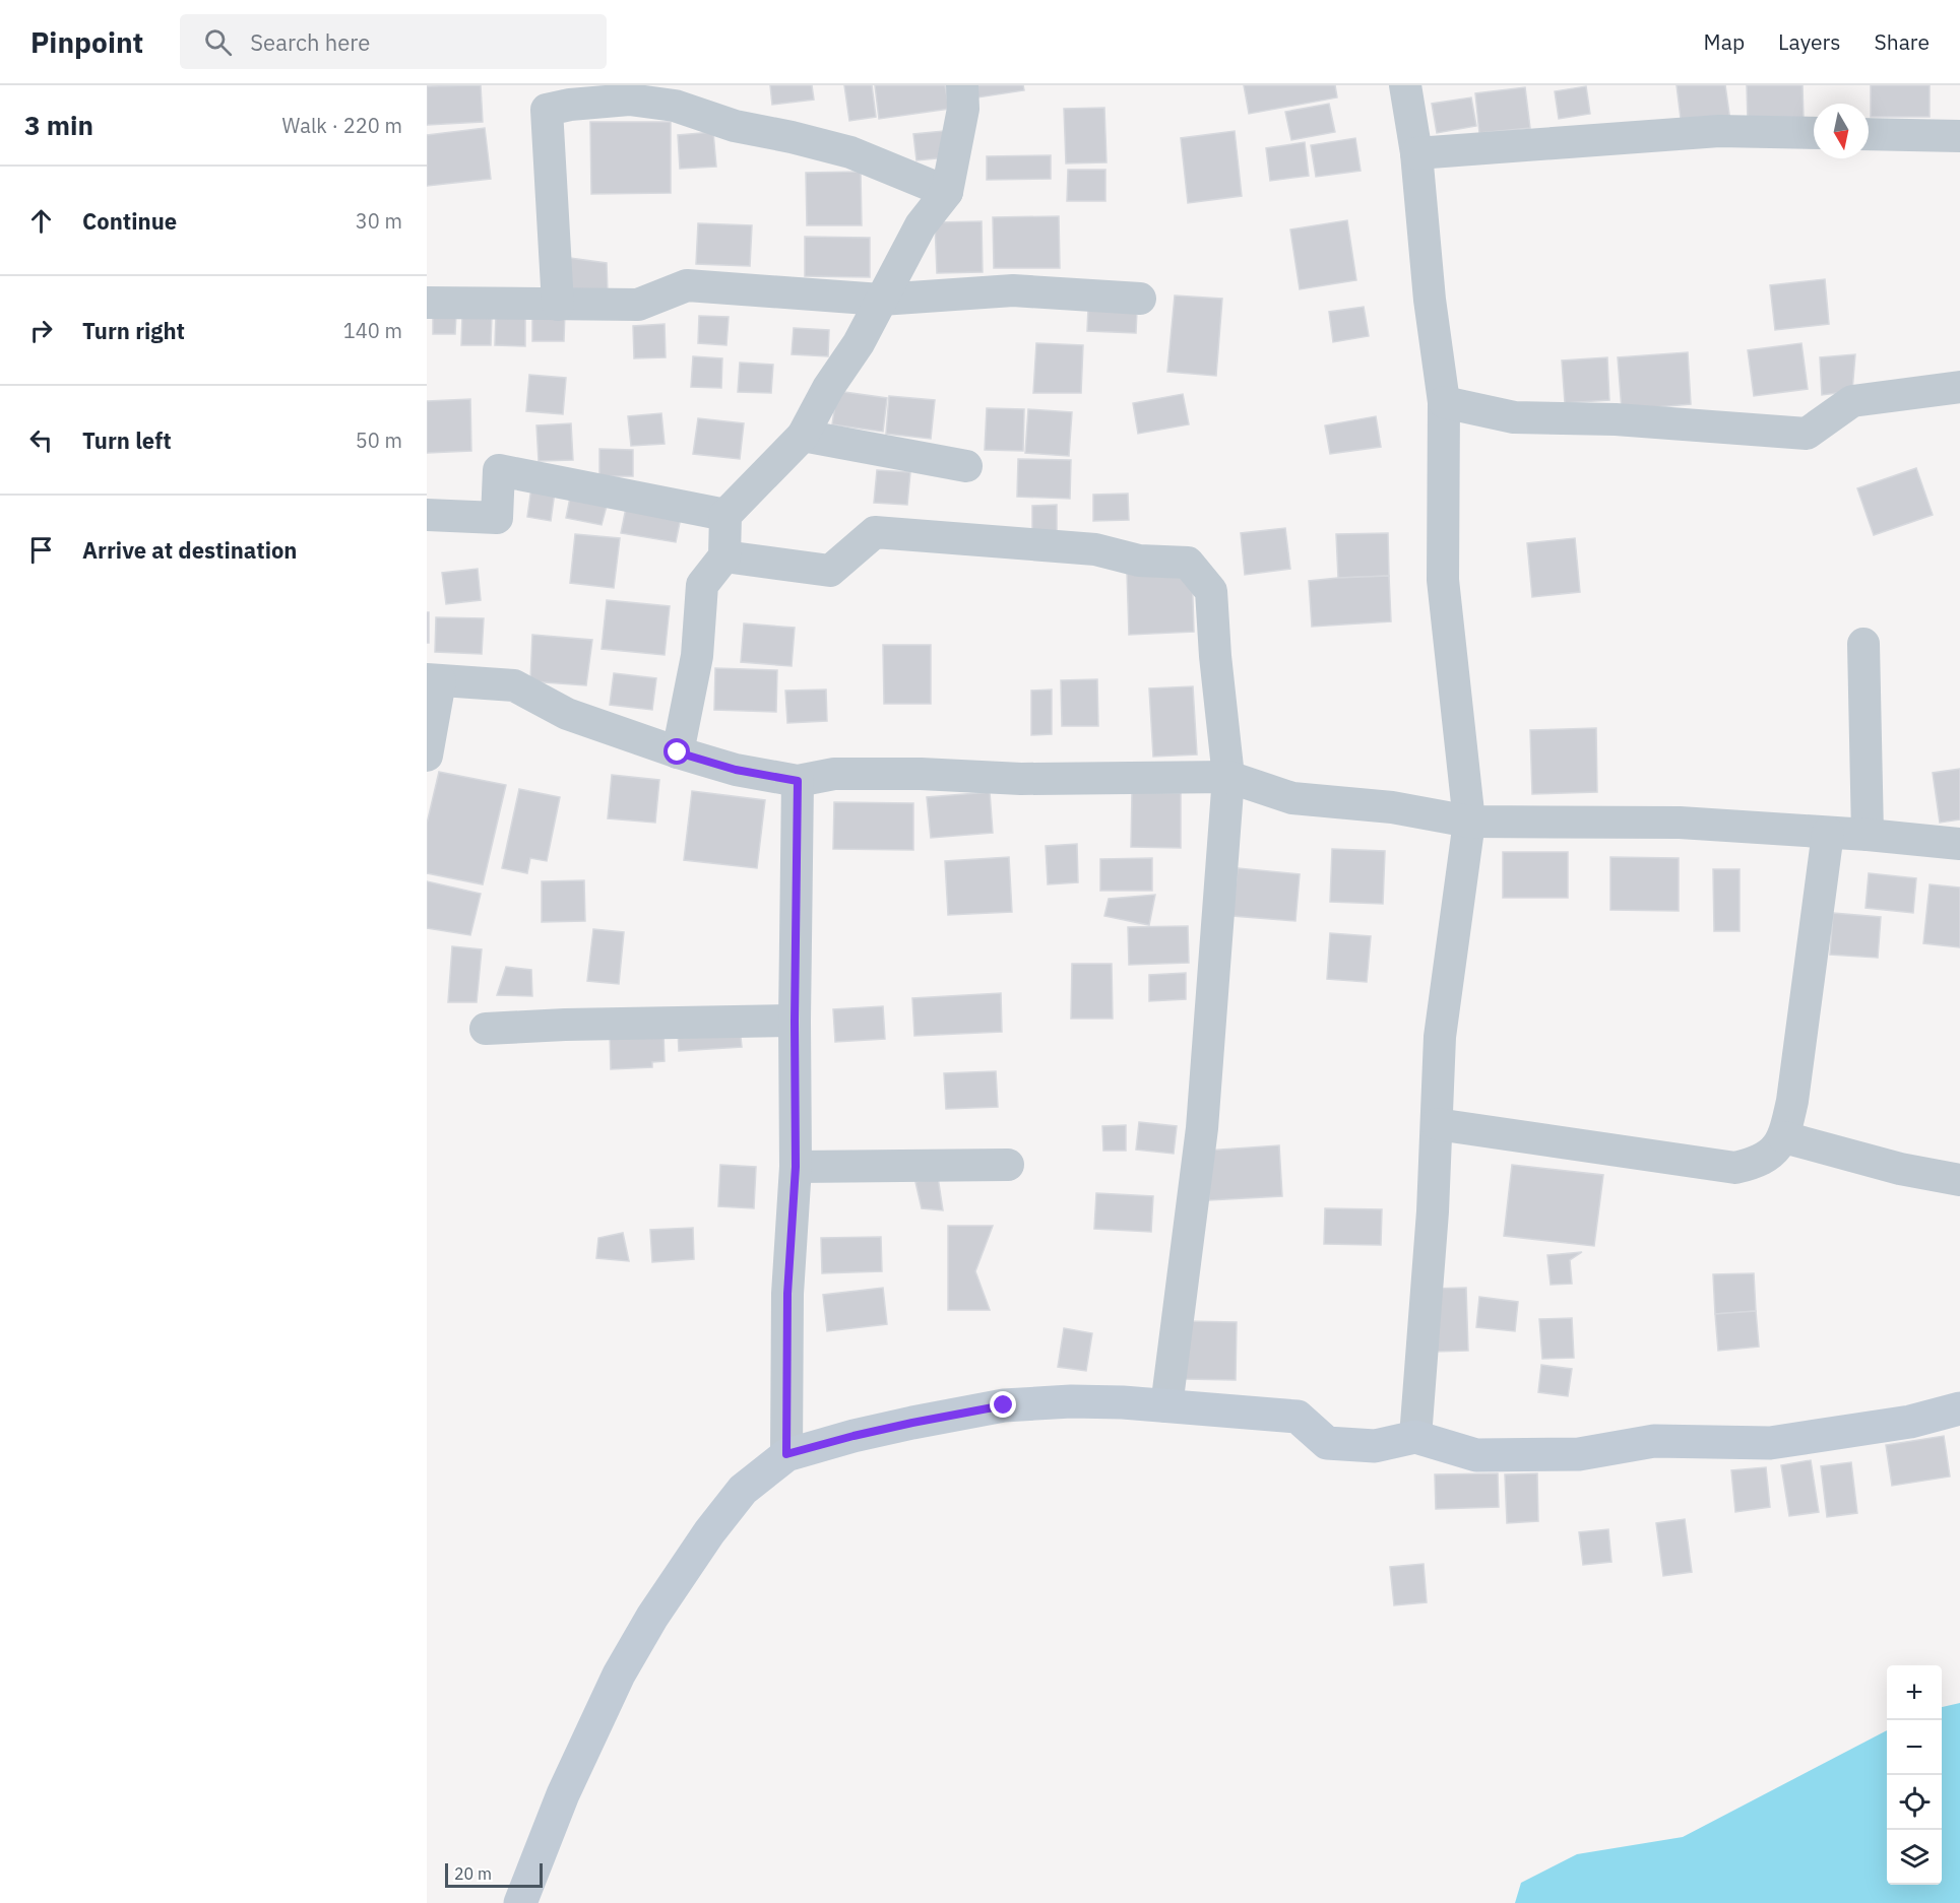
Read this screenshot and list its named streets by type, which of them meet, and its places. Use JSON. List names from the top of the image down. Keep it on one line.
{"scale_bar":"20 m","north":"bottom","page":{"header":"Pinpoint","search":"Search here","nav":["Map","Layers","Share"],"heading":["3 min","Walk · 220 m"],"list":[["Continue","30 m"],["Turn right","140 m"],["Turn left","50 m"],"Arrive at destination"],"map_buttons":["+","−"],"scale":"20 m"}}
